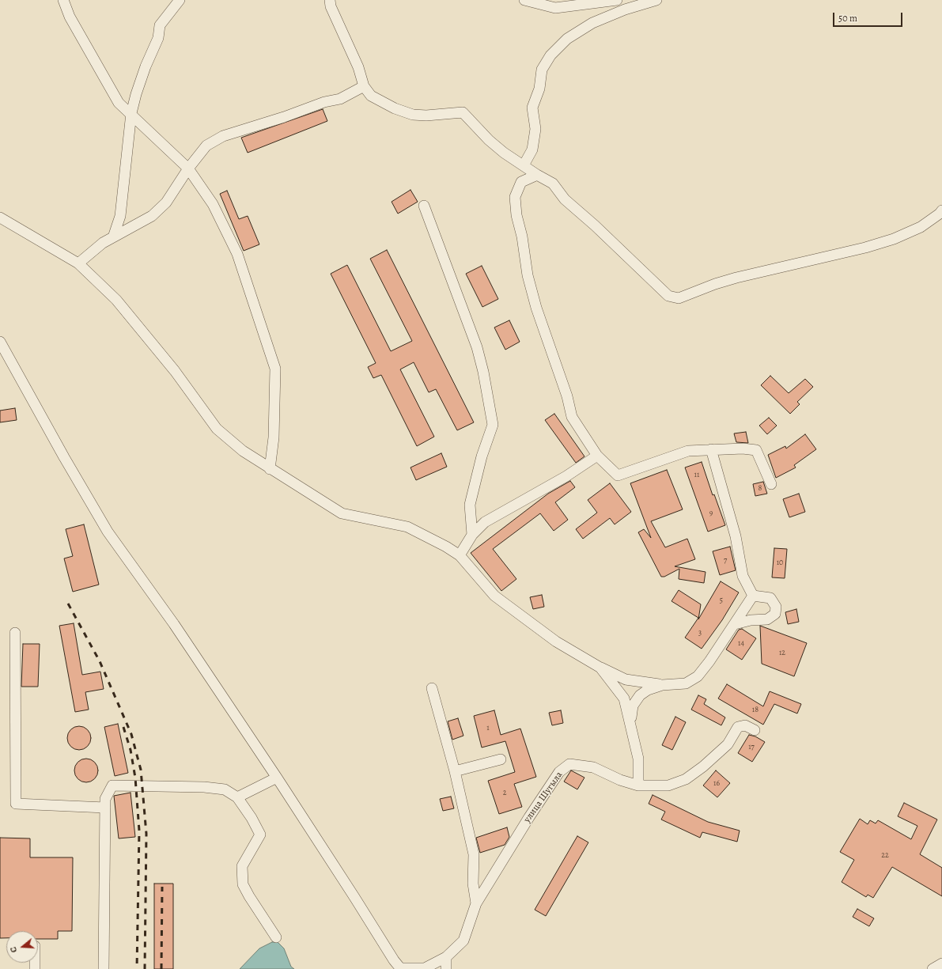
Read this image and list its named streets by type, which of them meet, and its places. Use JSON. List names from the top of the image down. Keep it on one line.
{"streets":{"street":["улица Шугыла"]},"house_numbers":["11","8","9","7","10","5","3","14","12","18","1","17","16","2","22"],"scale_bar":"50 m","north":"left"}
